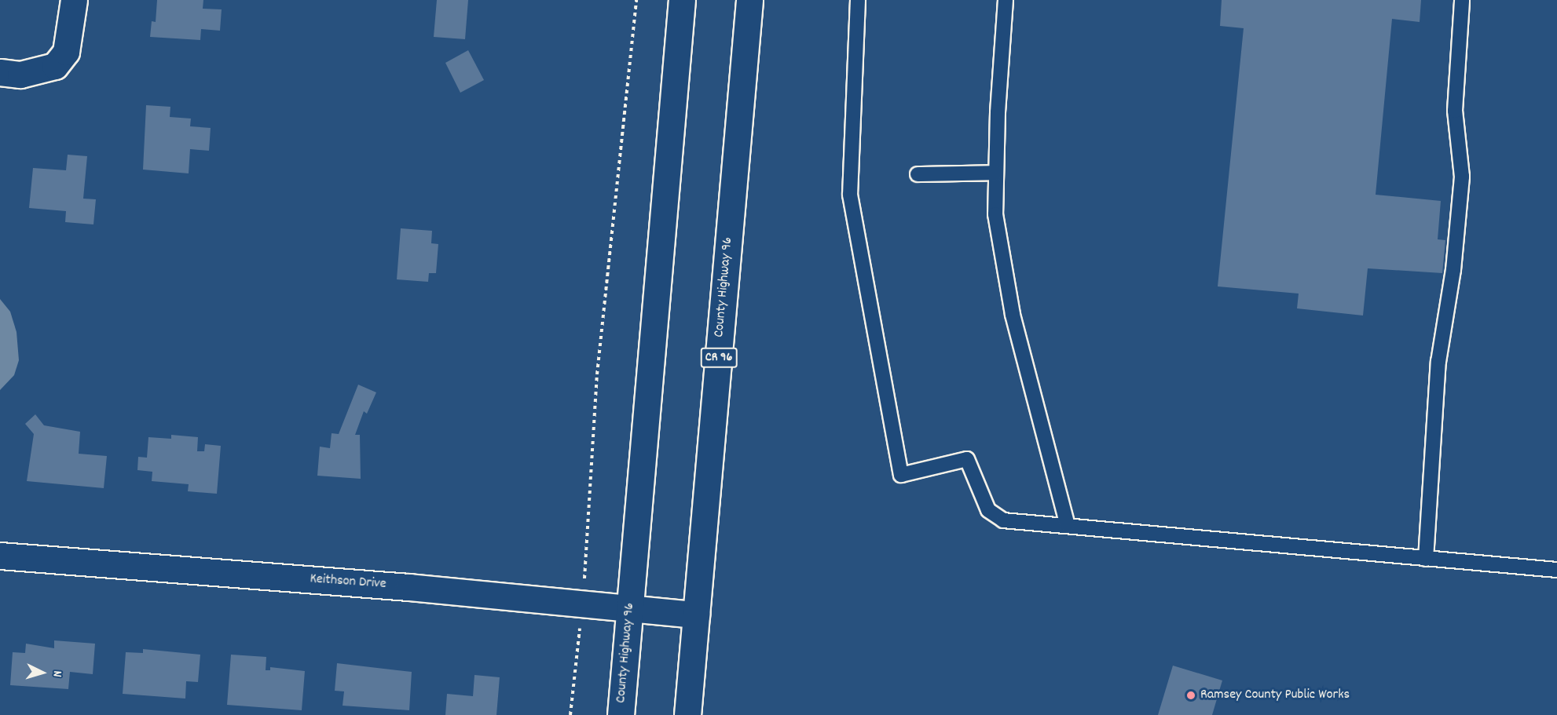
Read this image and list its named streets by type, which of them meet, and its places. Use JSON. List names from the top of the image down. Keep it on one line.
{"streets":{"main road":["County Highway 96","CR 96","Keithson Drive"]},"crossings":[["County Highway 96","Keithson Drive"]],"places":["Ramsey County Public Works"],"north":"right"}
